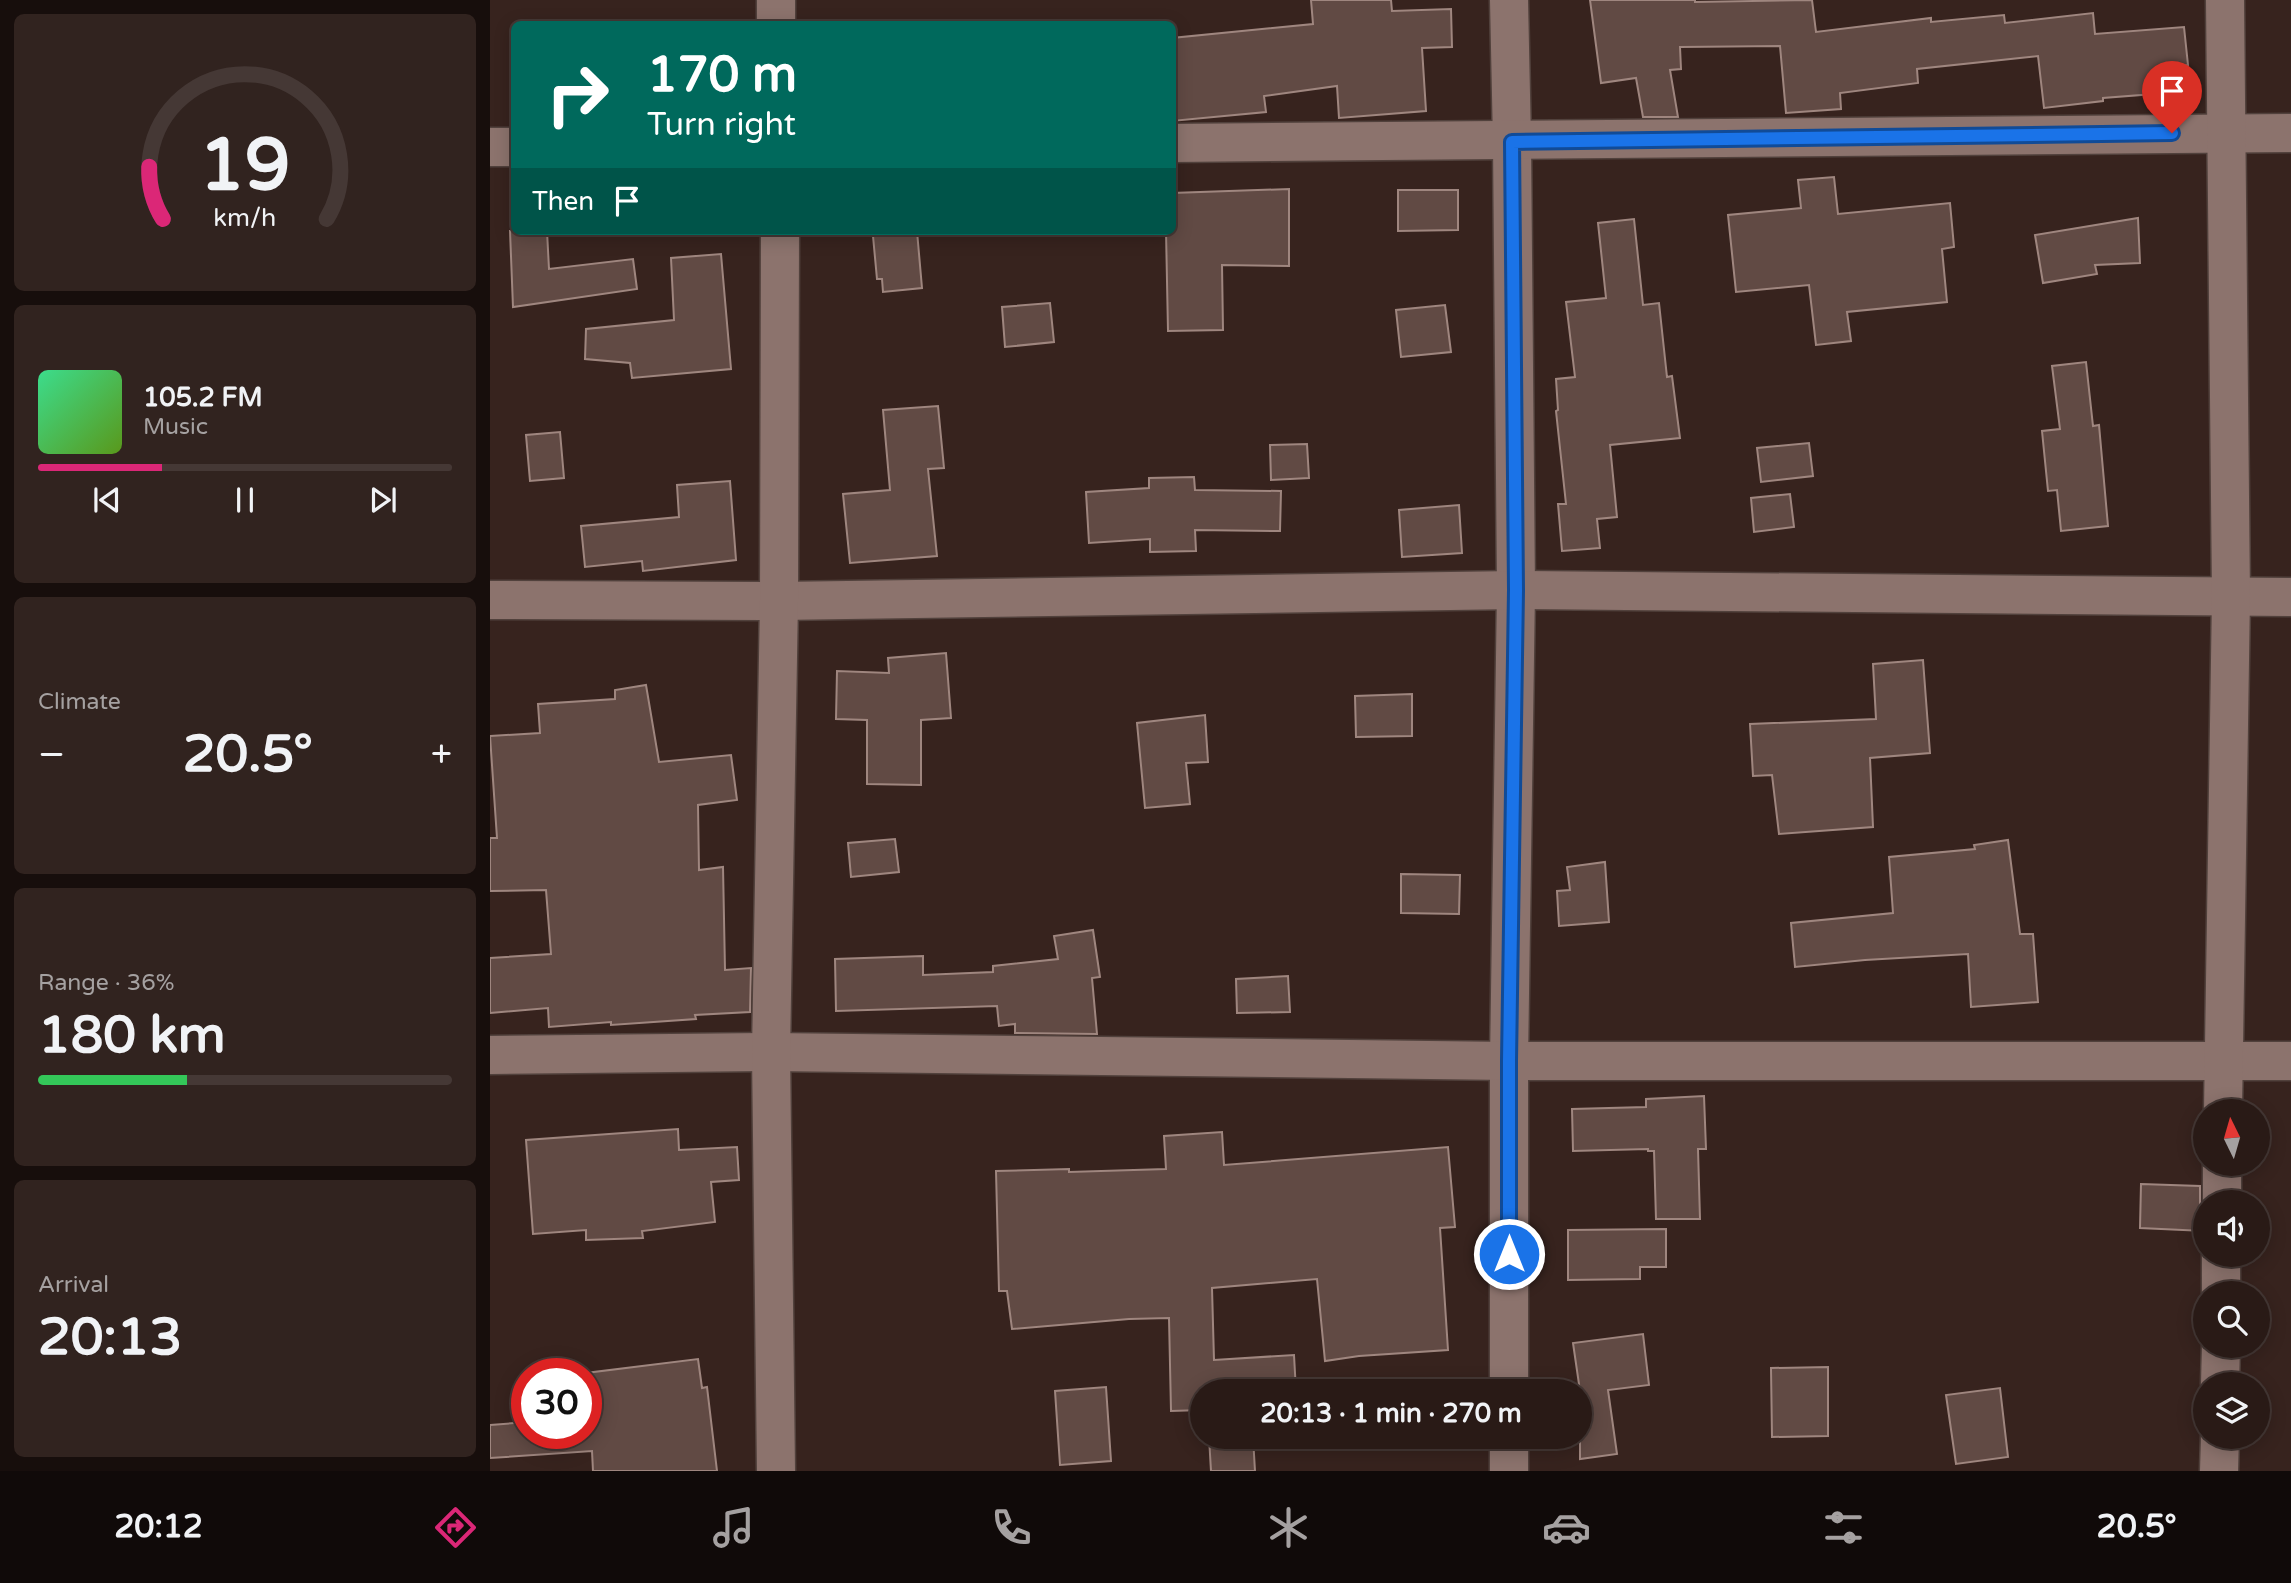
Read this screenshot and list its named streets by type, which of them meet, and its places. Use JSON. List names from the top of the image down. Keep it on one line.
{"north":"top","page":{"turn":["170 m","Turn right"],"then":"Then","song":["105.2 FM","Music"],"tile":["Climate",["Range · 36%","180 km"],["Arrival","20:13"]],"heat":["−","20.5°","+"],"limit":"30","trip":"20:13 · 1 min · 270 m","tabs":["20:12","20.5°"],"gauge":["19","km/h"]}}
